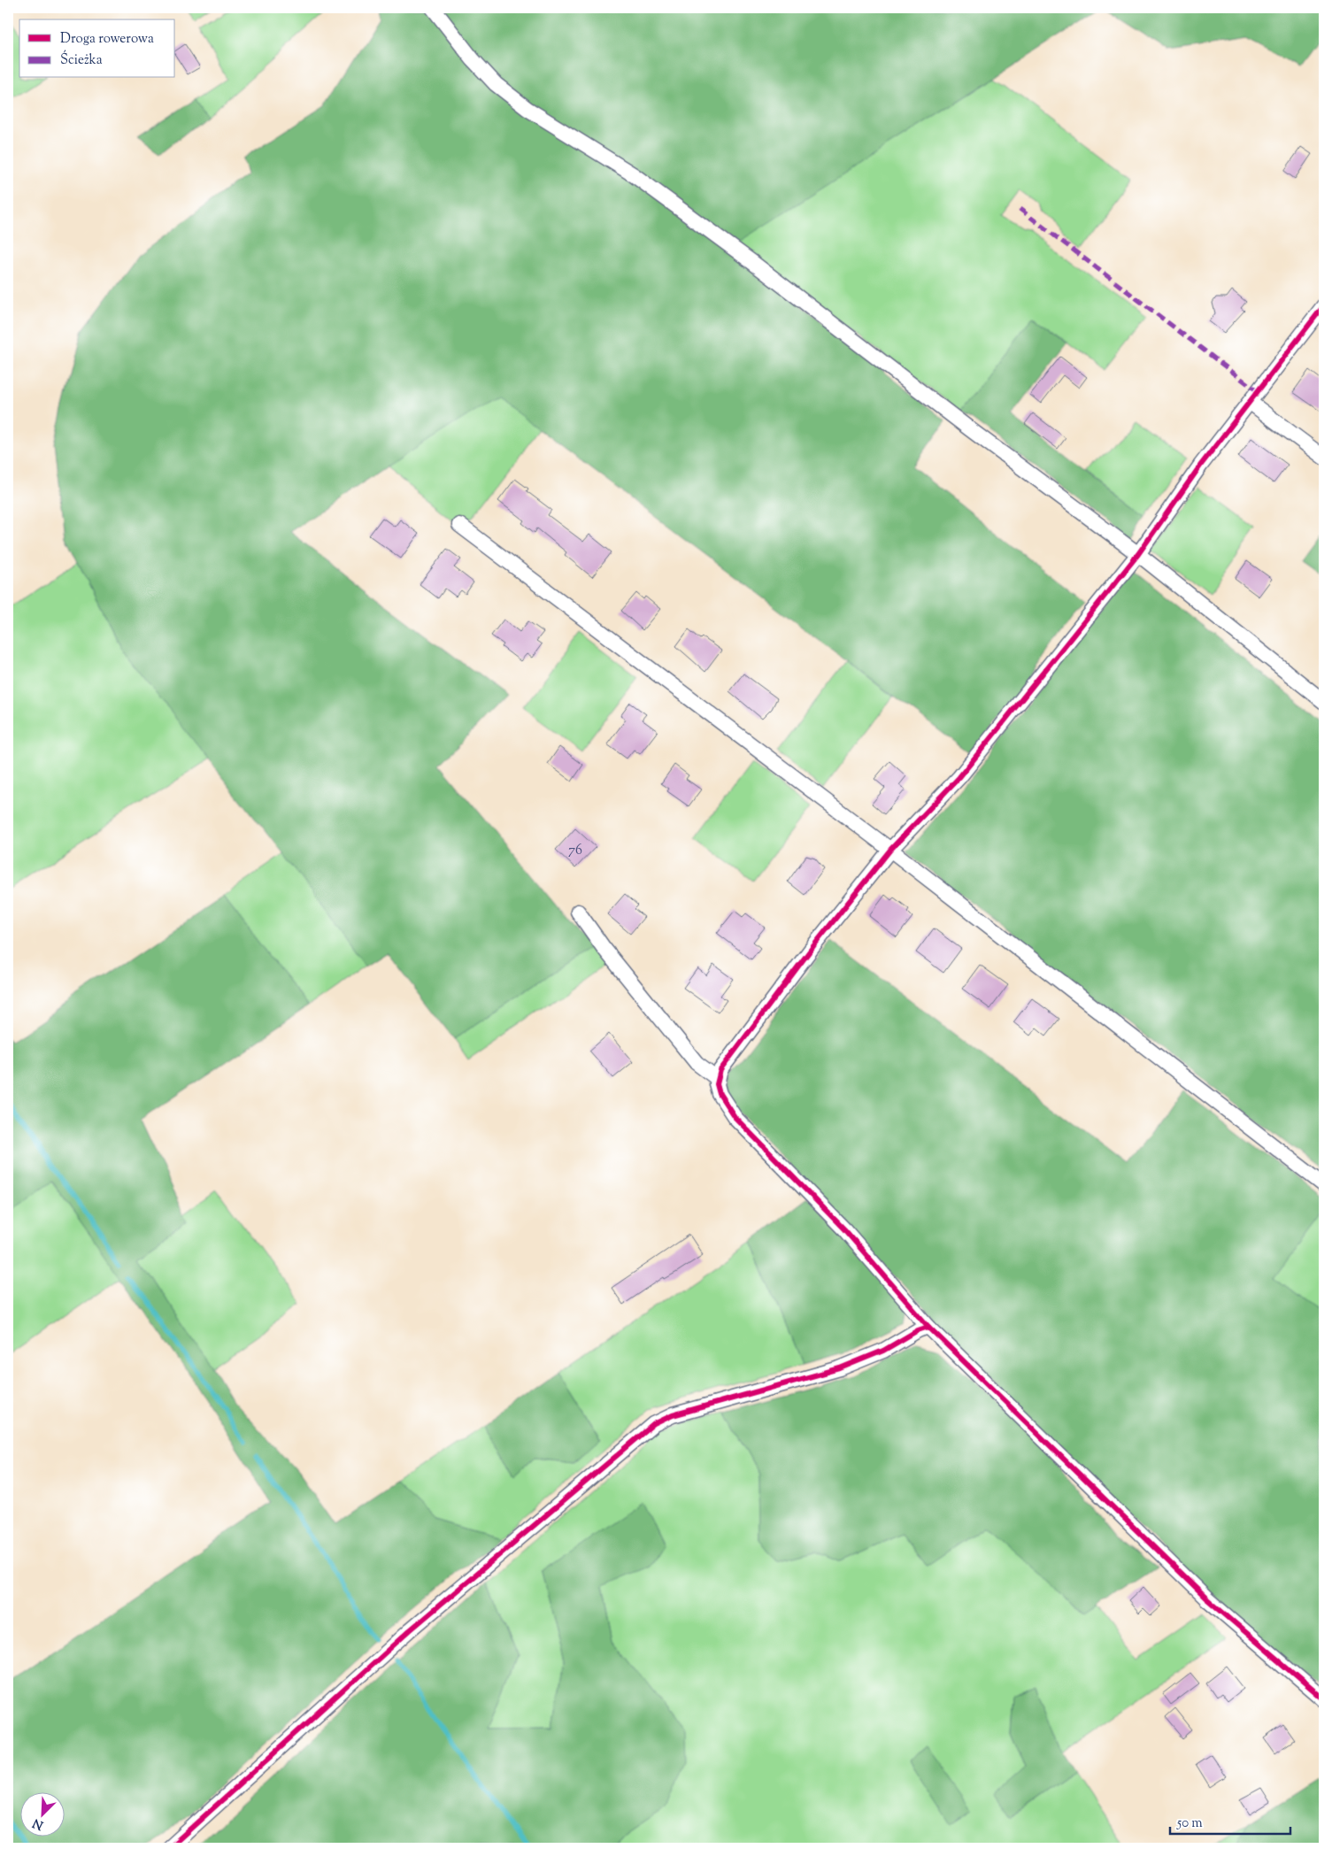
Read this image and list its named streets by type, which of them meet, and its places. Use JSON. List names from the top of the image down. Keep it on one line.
{"house_numbers":["76"],"legend":["Droga rowerowa","Ścieżka"],"scale_bar":"50 m","north":"bottom left"}
